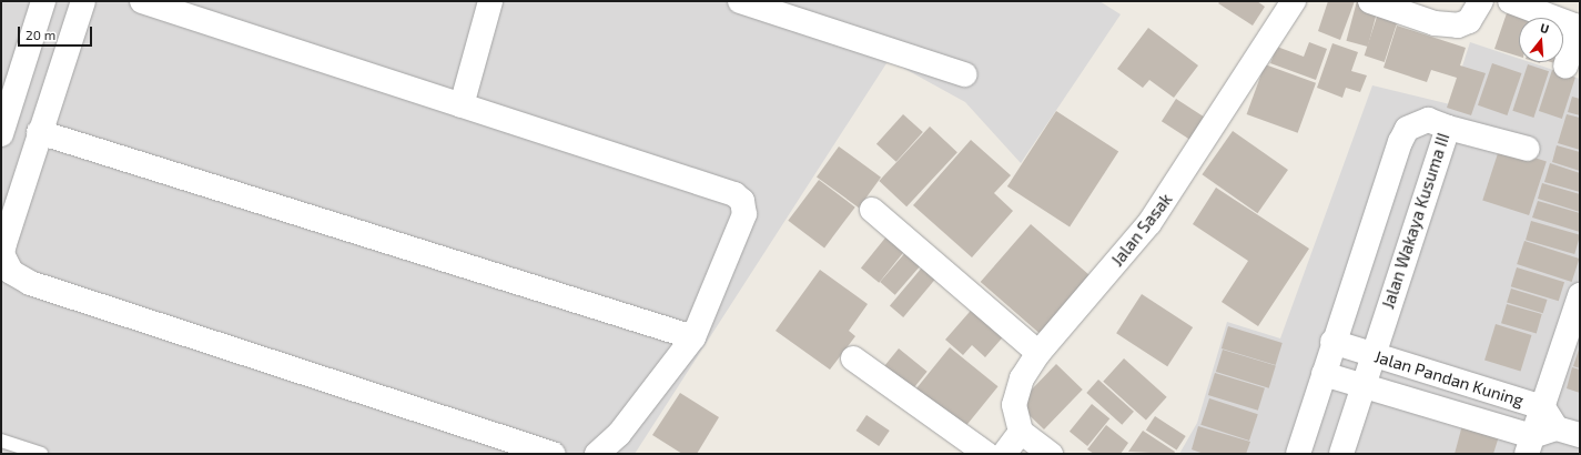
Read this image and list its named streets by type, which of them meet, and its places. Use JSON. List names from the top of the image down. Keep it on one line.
{"streets":{"street":["Jalan Wakaya Kusuma III","Jalan Sasak","Jalan Pandan Kuning"]},"crossings":[["Jalan Wakaya Kusuma III","Jalan Pandan Kuning"]],"scale_bar":"20 m","north":"top"}
